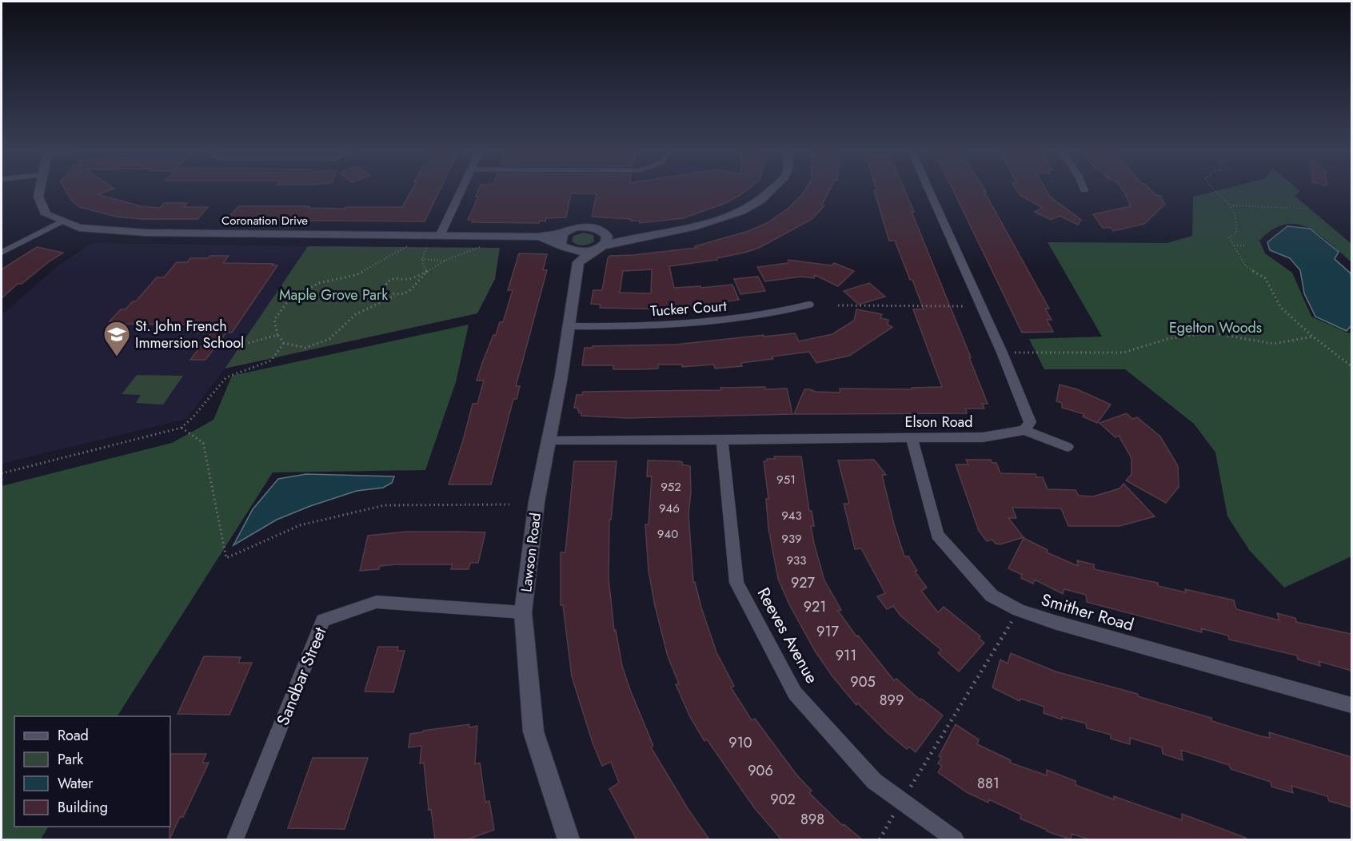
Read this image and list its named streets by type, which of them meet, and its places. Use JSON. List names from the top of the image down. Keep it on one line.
{"streets":{"street":["Coronation Drive","Tucker Court","Elson Road","Lawson Road","Smither Road","Reeves Avenue","Sandbar Street"]},"crossings":[["Coronation Drive","Lawson Road"],["Tucker Court","Lawson Road"],["Elson Road","Lawson Road"],["Elson Road","Smither Road"],["Elson Road","Reeves Avenue"],["Lawson Road","Sandbar Street"]],"parks":["Maple Grove Park","Egelton Woods"],"places":{"school or university":["St. John French Immersion School"]},"house_numbers":["951","952","946","943","940","939","933","927","921","917","911","905","899","910","906","881","902","898"],"legend":["Road","Park","Water","Building"]}
